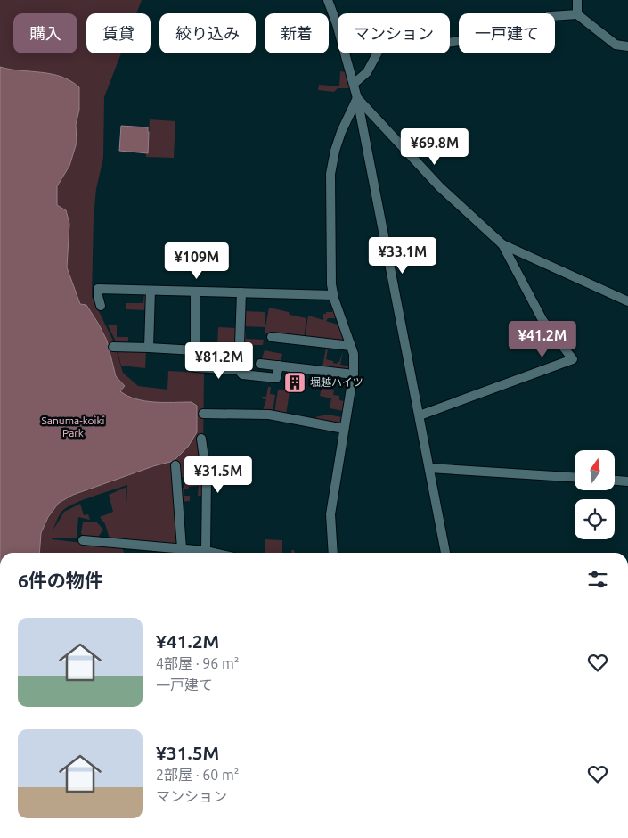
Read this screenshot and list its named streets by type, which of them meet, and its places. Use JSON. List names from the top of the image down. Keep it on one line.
{"parks":["Sanuma-koiki Park"],"places":{"building":["堀越ハイツ"]},"north":"top","page":{"chip":["購入","賃貸","絞り込み","新着","マンション","一戸建て"],"price":["¥69.8M","¥33.1M","¥109M","¥41.2M","¥81.2M","¥31.5M"],"heading":"6件の物件","list":[{"name":"¥41.2M","note":"4部屋 · 96 m² · 一戸建て"},{"name":"¥31.5M","note":"2部屋 · 60 m² · マンション"}]}}
